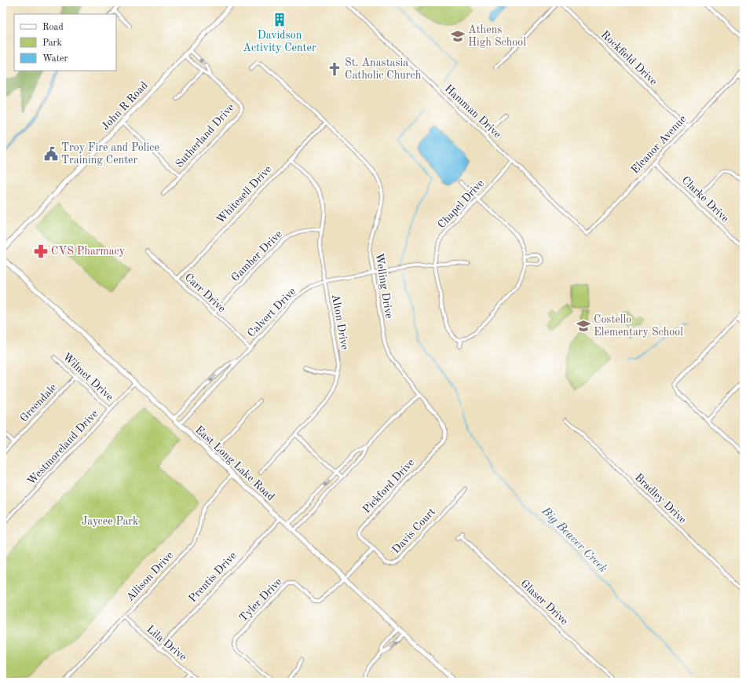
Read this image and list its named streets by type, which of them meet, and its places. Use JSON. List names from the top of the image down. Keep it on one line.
{"streets":{"main road":["John R Road","East Long Lake Road"],"street":["Rockfield Drive","Hamman Drive","Sutherland Drive","Eleanor Avenue","Whitesell Drive","Clarke Drive","Chapel Drive","Gamber Drive","Welling Drive","Carr Drive","Calvert Drive","Alton Drive","Wilmet Drive","Greendale","Westmoreland Drive","Pickford Drive","Bradley Drive","Davis Court","Allison Drive","Prentis Drive","Tyler Drive","Glaser Drive","Lila Drive"]},"crossings":[["Rockfield Drive","Eleanor Avenue"],["John R Road","Sutherland Drive"],["Hamman Drive","Eleanor Avenue"],["Hamman Drive","Chapel Drive"],["Eleanor Avenue","Clarke Drive"],["Whitesell Drive","Welling Drive"],["Whitesell Drive","Carr Drive"],["Whitesell Drive","Alton Drive"],["Chapel Drive","Calvert Drive"],["Gamber Drive","Carr Drive"],["Gamber Drive","Alton Drive"],["Welling Drive","Calvert Drive"],["Welling Drive","Pickford Drive"],["Carr Drive","Calvert Drive"],["Calvert Drive","Alton Drive"],["Calvert Drive","East Long Lake Road"],["Wilmet Drive","Greendale"],["Wilmet Drive","Westmoreland Drive"],["Westmoreland Drive","East Long Lake Road"],["East Long Lake Road","Allison Drive"],["East Long Lake Road","Prentis Drive"],["East Long Lake Road","Tyler Drive"],["Pickford Drive","Davis Court"],["Allison Drive","Lila Drive"],["Prentis Drive","Lila Drive"]],"water":["Big Beaver Creek"],"parks":["Jaycee Park"],"places":{"building":["Davidson Activity Center"],"school or university":["Athens High School","Costello Elementary School"],"church":["St. Anastasia Catholic Church"],"public building":["Troy Fire and Police Training Center"],"pharmacy":["CVS Pharmacy"]},"legend":["Road","Park","Water"]}
